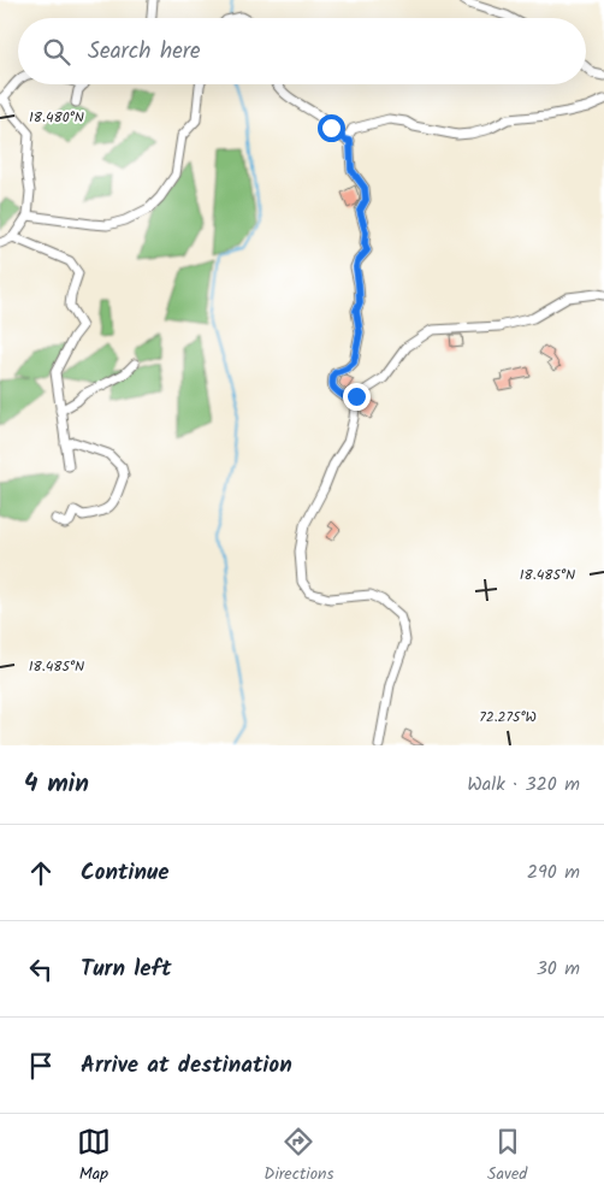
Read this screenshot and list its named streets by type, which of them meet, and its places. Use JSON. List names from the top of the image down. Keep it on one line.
{"page":{"search":"Search here","heading":["4 min","Walk · 320 m"],"list":[["Continue","290 m"],["Turn left","30 m"],"Arrive at destination"],"nav":["Map","Directions","Saved"]},"coordinates":["18.480°N","18.485°N","72.275°W"]}
